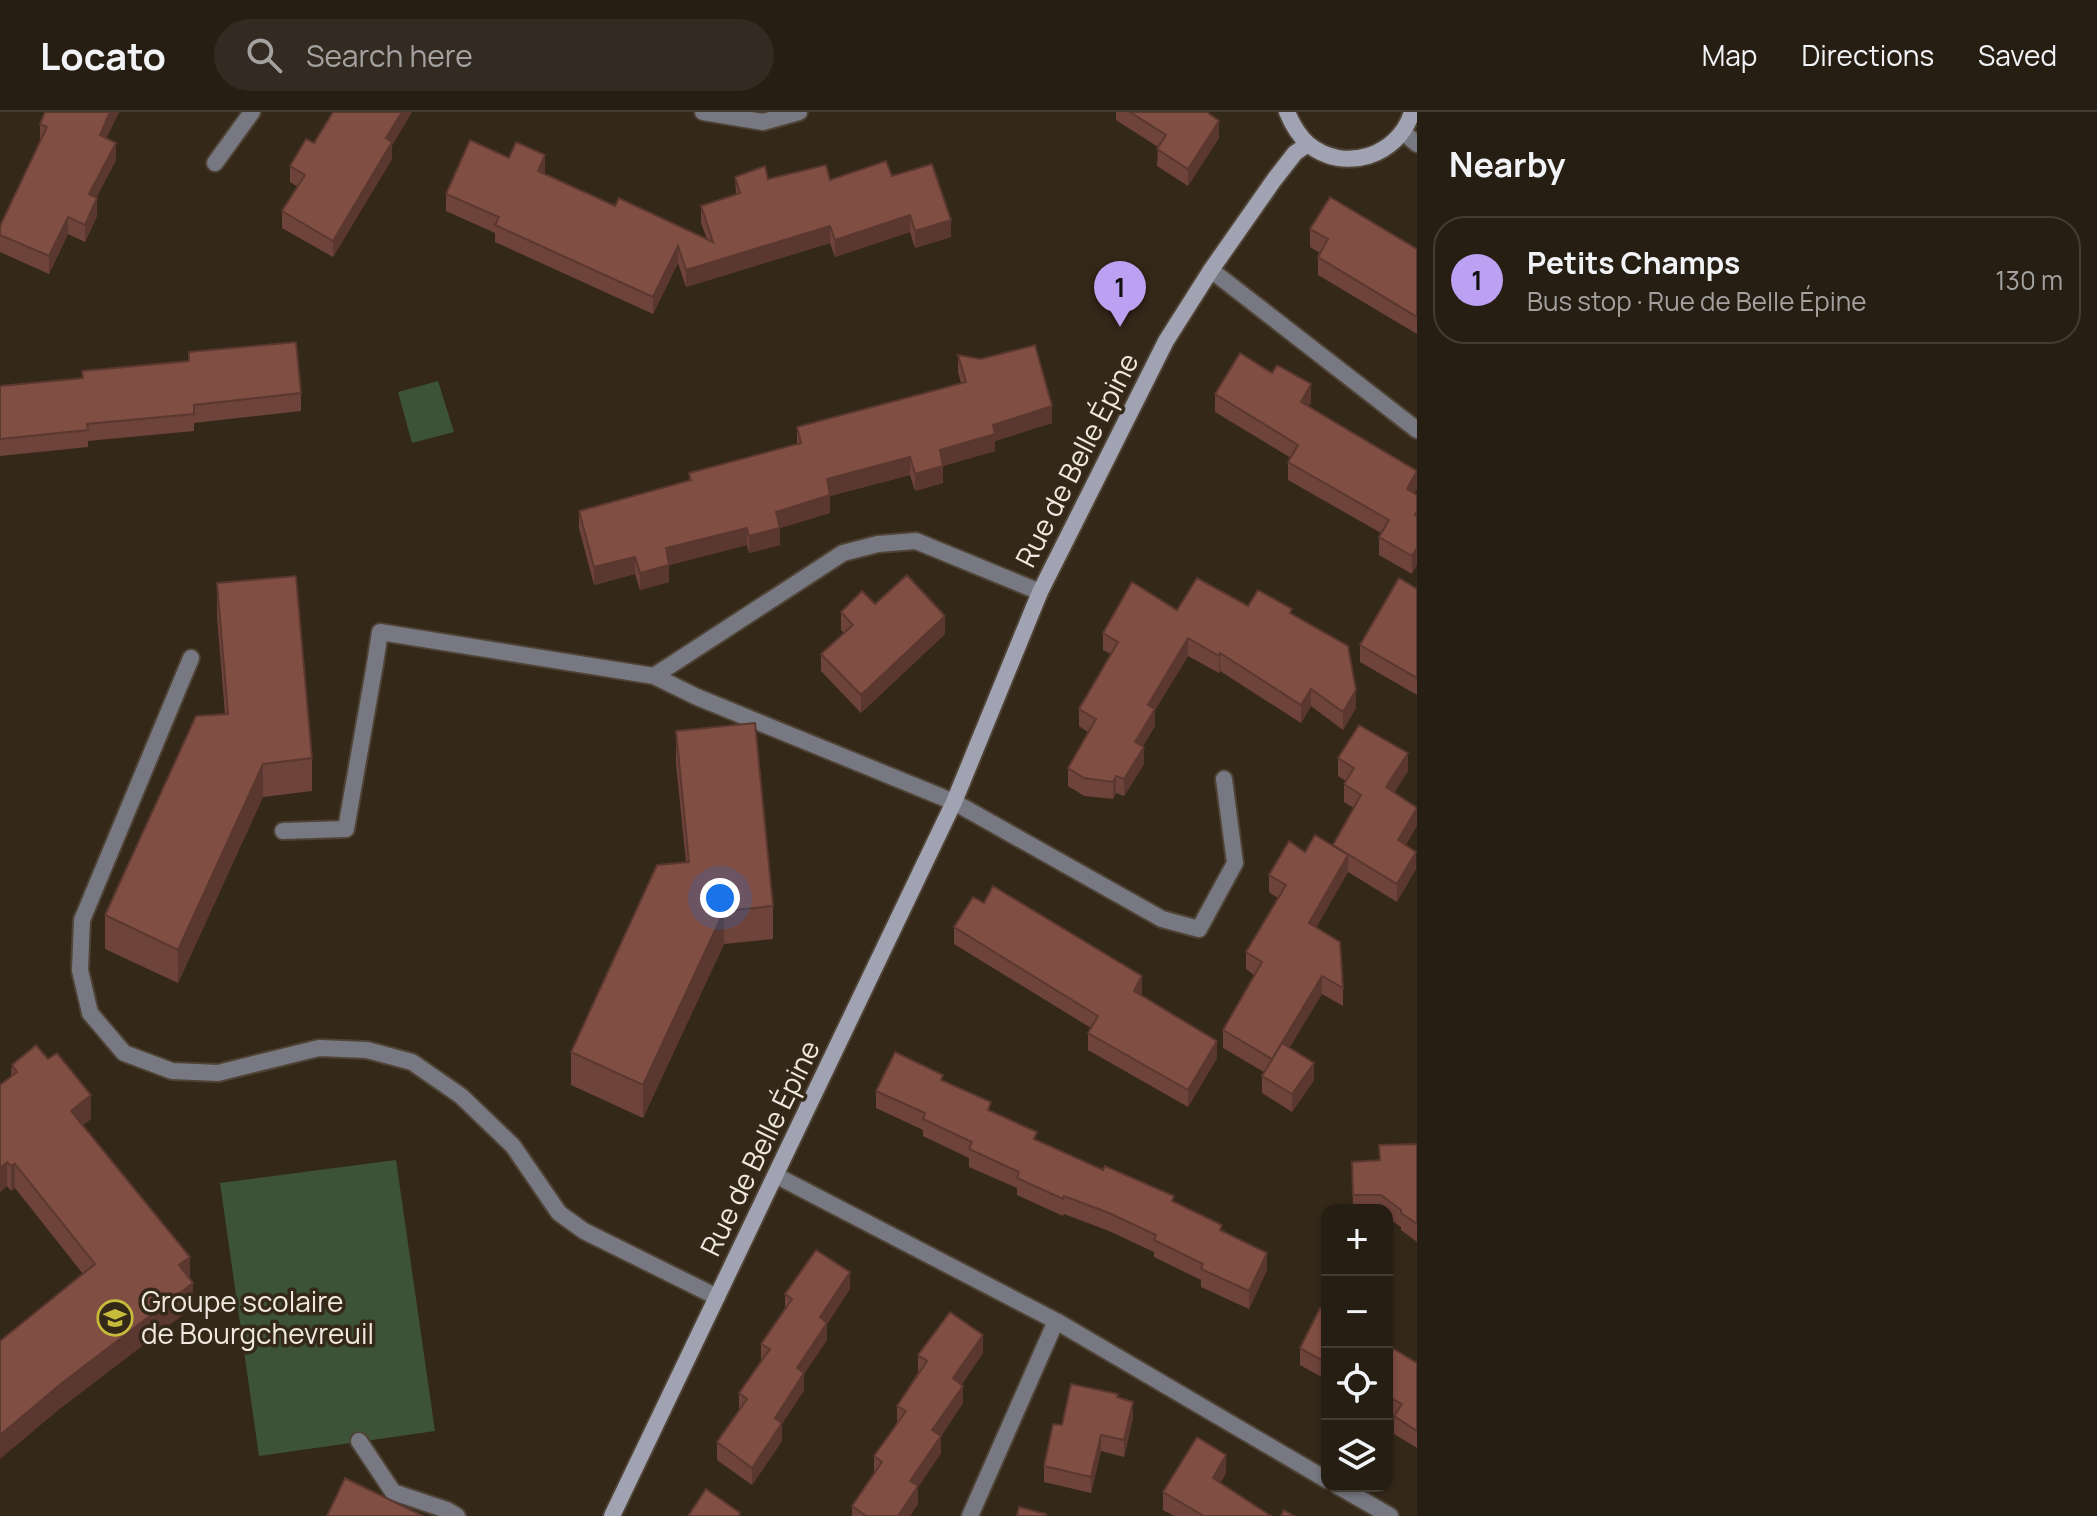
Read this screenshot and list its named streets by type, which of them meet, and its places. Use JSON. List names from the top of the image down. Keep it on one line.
{"streets":{"street":["Rue de Belle Épine"]},"places":{"school or university":["Groupe scolaire de Bourgchevreuil"]},"page":{"header":"Locato","search":"Search here","nav":["Map","Directions","Saved"],"heading":"Nearby","list":[{"mark":"1","name":"Petits Champs","note":"Bus stop · Rue de Belle Épine","value":"130 m"}],"pins":"1","map_buttons":["+","−"]}}
